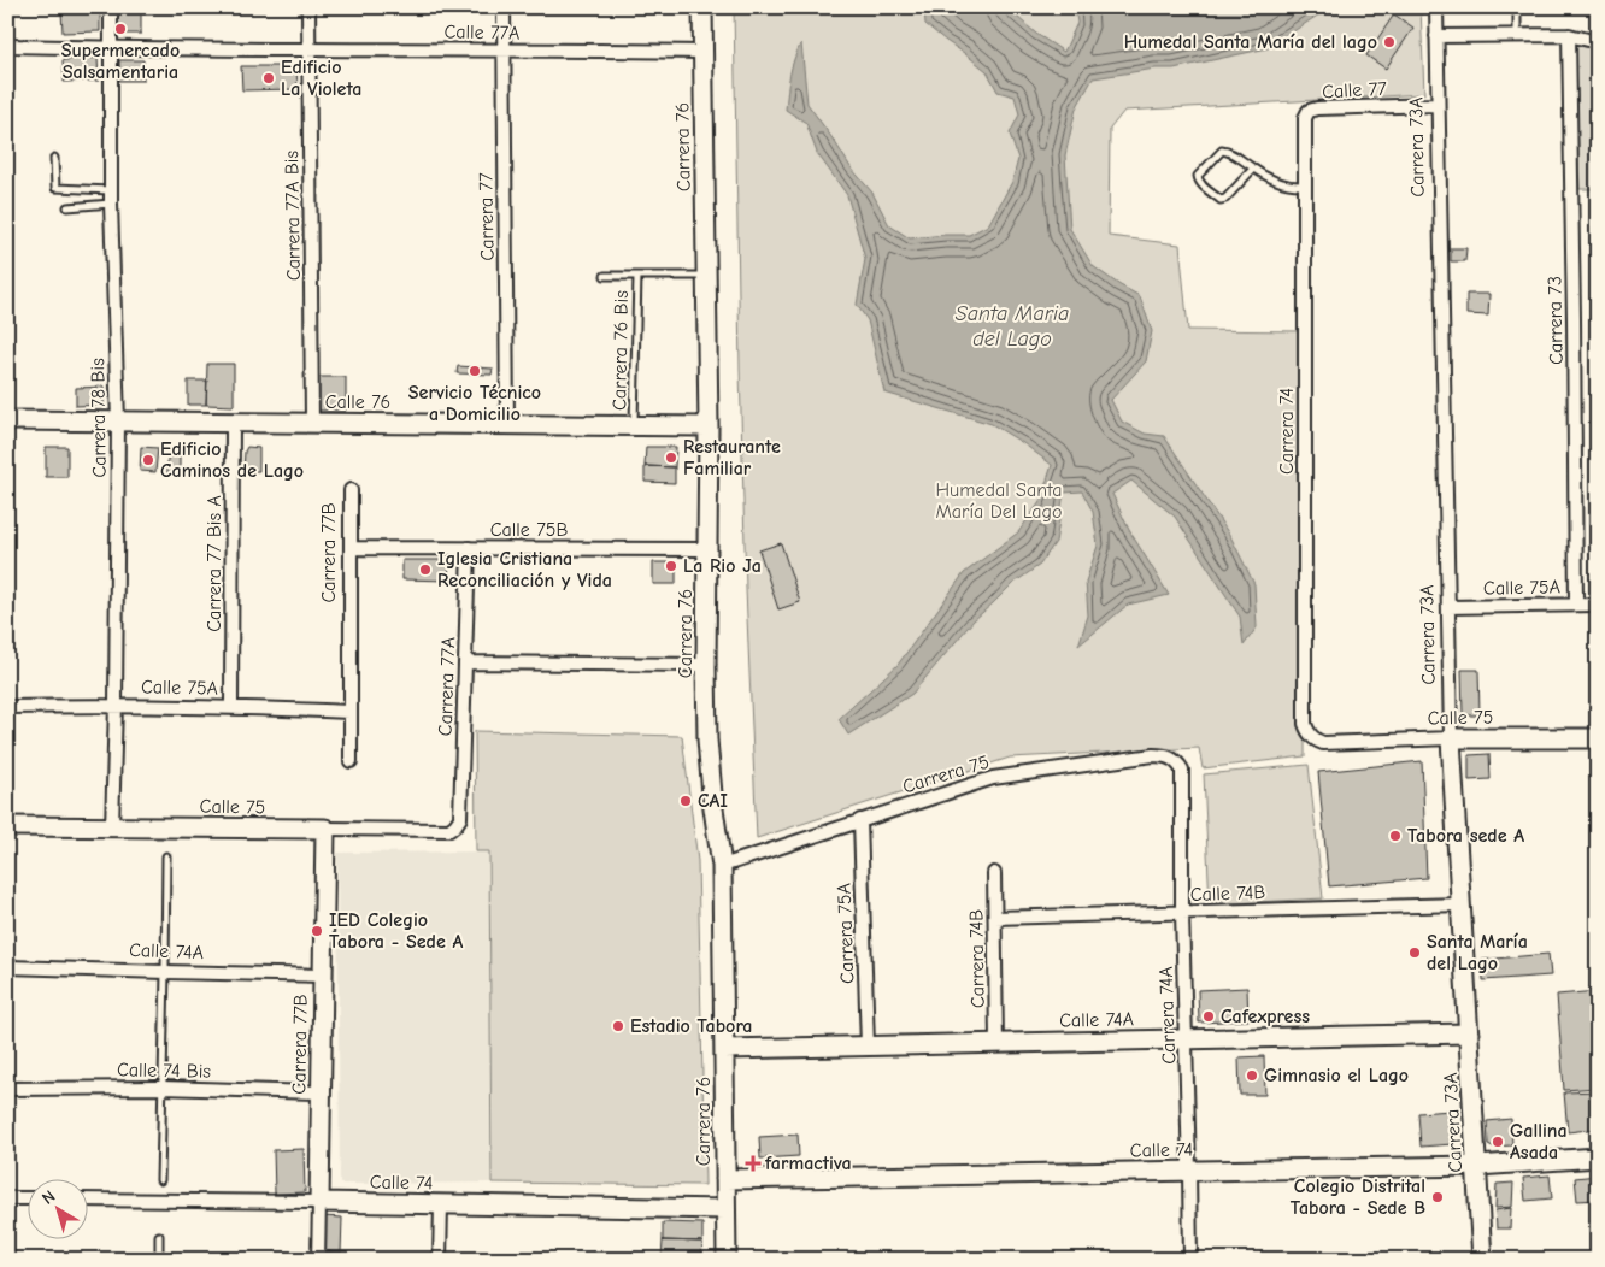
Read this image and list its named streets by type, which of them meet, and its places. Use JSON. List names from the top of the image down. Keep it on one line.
{"streets":{"street":["Calle 77A","Calle 77","Carrera 76","Carrera 73A","Carrera 77A Bis","Carrera 77","Carrera 73","Calle 76","Carrera 78 Bis","Carrera 74","Calle 75B","Carrera 77B","Carrera 77 Bis A","Calle 75A","Carrera 77A","Calle 75","Carrera 75","Calle 74B","Carrera 75A","Calle 74A","Carrera 74B","Carrera 74A","Calle 74 Bis","Calle 74"],"lane":["Carrera 76 Bis"]},"crossings":[["Calle 77A","Carrera 76"],["Calle 77A","Carrera 77A Bis"],["Calle 77A","Carrera 77"],["Calle 77A","Carrera 78 Bis"],["Calle 77","Carrera 73A"],["Calle 77","Carrera 74"],["Carrera 76","Calle 76"],["Carrera 76","Calle 75B"],["Carrera 76","Carrera 75"],["Carrera 76","Calle 74A"],["Carrera 76","Calle 74"],["Carrera 73A","Calle 75A"],["Carrera 73A","Calle 75"],["Carrera 73A","Calle 74B"],["Carrera 73A","Calle 74A"],["Carrera 73A","Calle 74"],["Carrera 77A Bis","Calle 76"],["Carrera 77","Calle 76"],["Carrera 73","Calle 75A"],["Carrera 76 Bis","Calle 76"],["Calle 76","Carrera 78 Bis"],["Calle 76","Carrera 77 Bis A"],["Carrera 78 Bis","Calle 75A"],["Carrera 78 Bis","Calle 75"],["Carrera 74","Calle 75"],["Calle 75B","Carrera 77B"],["Calle 75B","Carrera 77A"],["Carrera 77B","Calle 75A"],["Carrera 77B","Calle 75"],["Carrera 77B","Calle 74A"],["Carrera 77B","Calle 74 Bis"],["Carrera 77B","Calle 74"],["Carrera 77 Bis A","Calle 75A"],["Carrera 77A","Calle 75"],["Carrera 75","Carrera 75A"],["Carrera 75","Carrera 74A"],["Calle 74B","Carrera 74B"],["Calle 74B","Carrera 74A"],["Carrera 75A","Calle 74A"],["Calle 74A","Carrera 74B"],["Calle 74A","Carrera 74A"],["Carrera 74A","Calle 74"]],"water":["Santa Maria del Lago"],"parks":["Humedal Santa María Del Lago"],"places":{"other":["Supermercado Salsamentaria","Humedal Santa María del lago","Edificio La Violeta","Servicio Técnico a Domicilio","Restaurante Familiar","Edificio Caminos de Lago","La Rio Ja","Iglesia Cristiana Reconciliación y Vida","CAI","Tabora sede A","IED Colegio Tabora - Sede A","Santa María del Lago","Cafexpress","Estadio Tabora","Gimnasio el Lago","Gallina Asada","Colegio Distrital Tabora - Sede B"],"health":["farmactiva"]},"north":"top left"}
